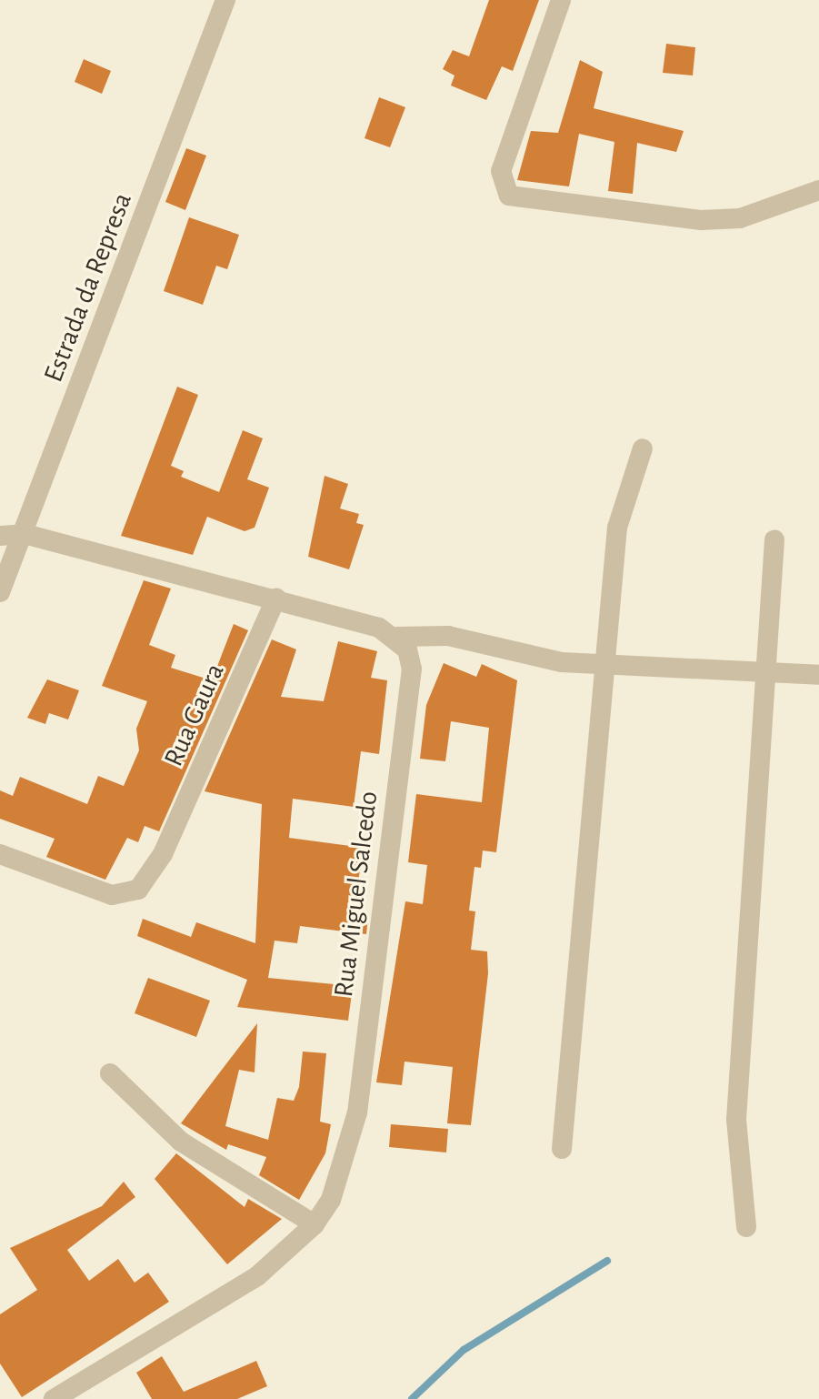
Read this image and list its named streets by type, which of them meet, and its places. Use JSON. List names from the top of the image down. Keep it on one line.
{"streets":{"street":["Estrada da Represa","Rua Gaura","Rua Miguel Salcedo"]}}
